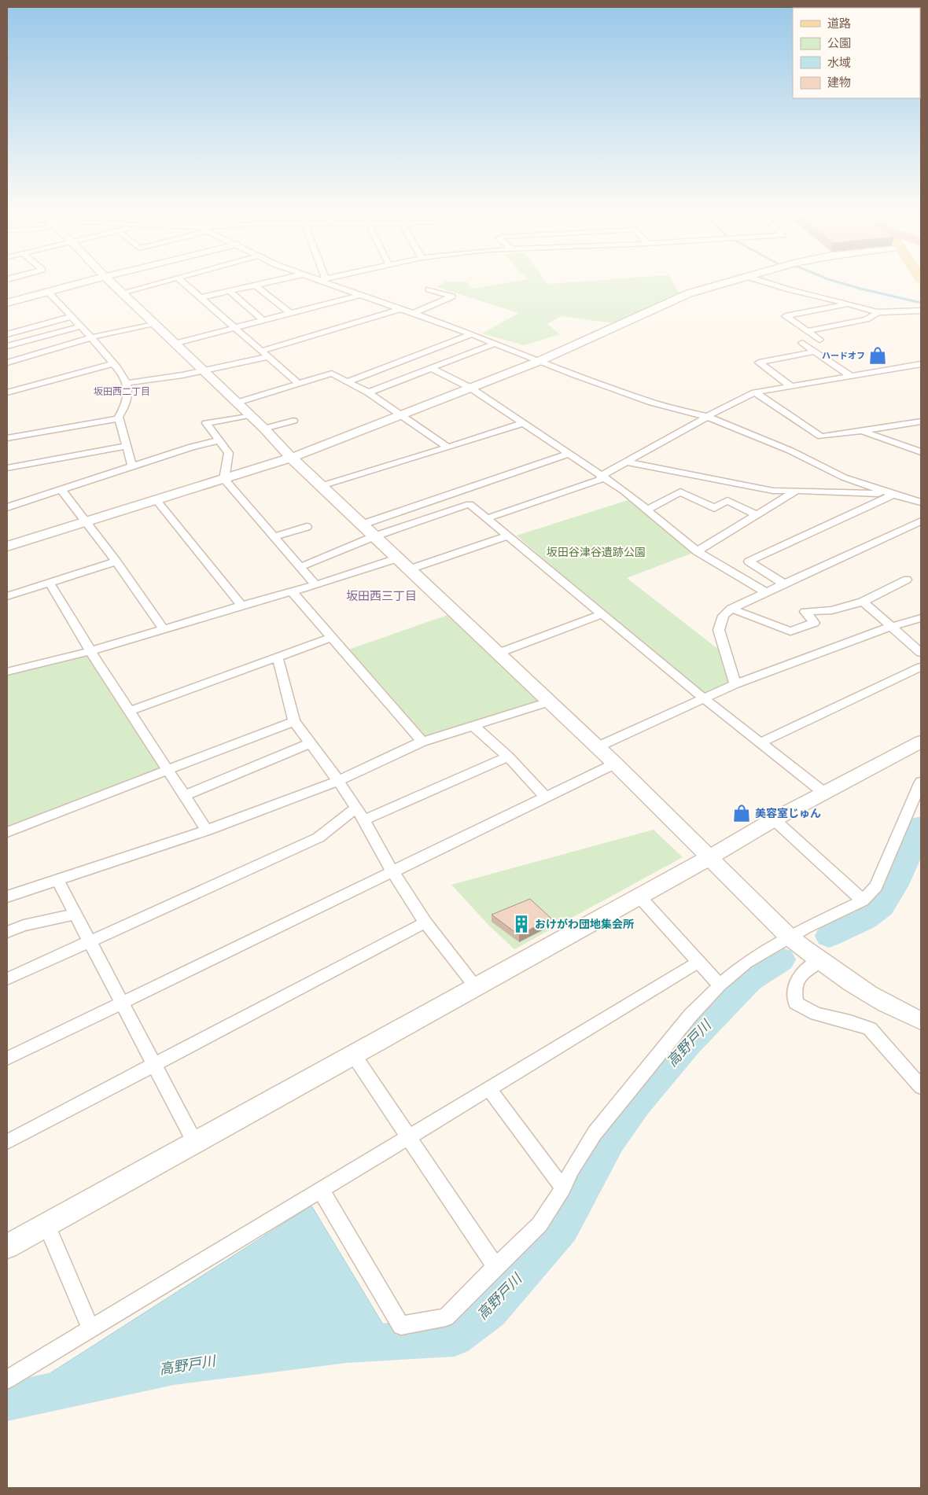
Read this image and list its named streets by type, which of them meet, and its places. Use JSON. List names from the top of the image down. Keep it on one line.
{"districts":["坂田西二丁目","坂田西三丁目"],"water":["高野戸川"],"parks":["坂田谷津谷遺跡公園"],"places":{"shop":["ハードオフ","美容室じゅん"],"building":["おけがわ団地集会所"]},"legend":["道路","公園","水域","建物"]}
